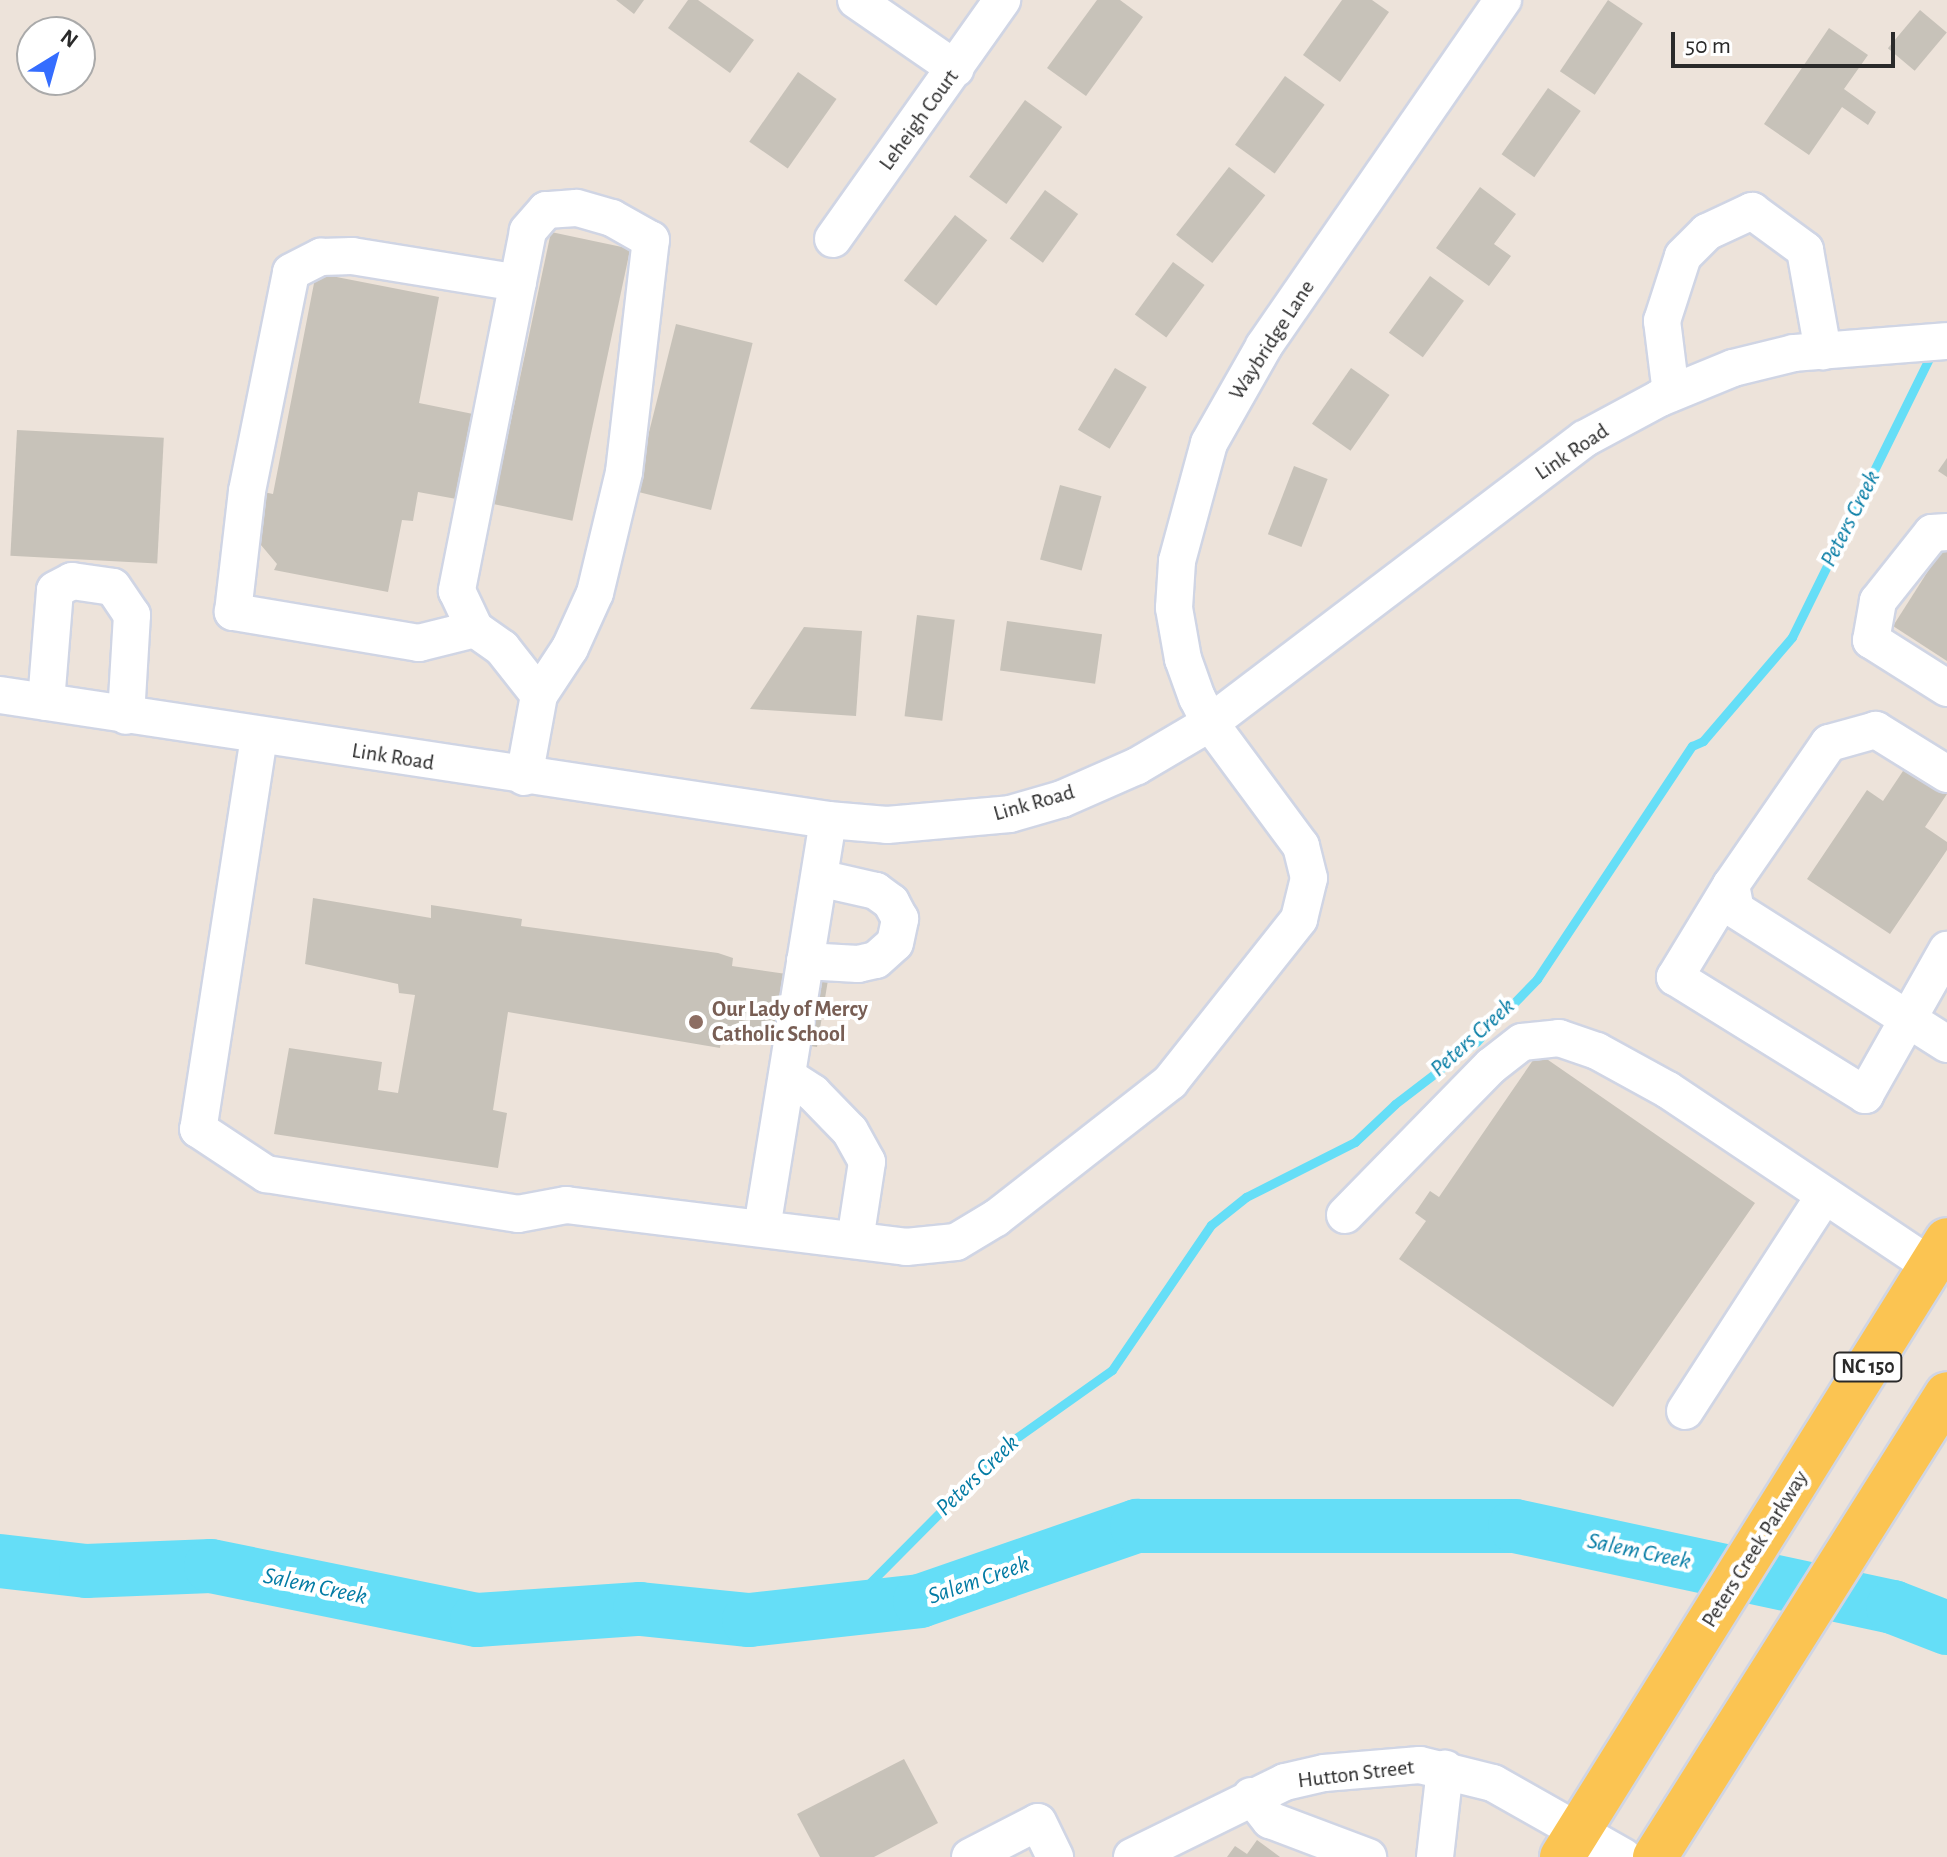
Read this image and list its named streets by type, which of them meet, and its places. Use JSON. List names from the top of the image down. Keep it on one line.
{"streets":{"main road":["NC 150","Peters Creek Parkway"],"street":["Leheigh Court","Waybridge Lane","Link Road","Hutton Street"]},"crossings":[["Waybridge Lane","Link Road"],["Peters Creek Parkway","Hutton Street"]],"water":["Peters Creek","Salem Creek"],"places":["Our Lady of Mercy Catholic School"],"scale_bar":"50 m","north":"top right"}
